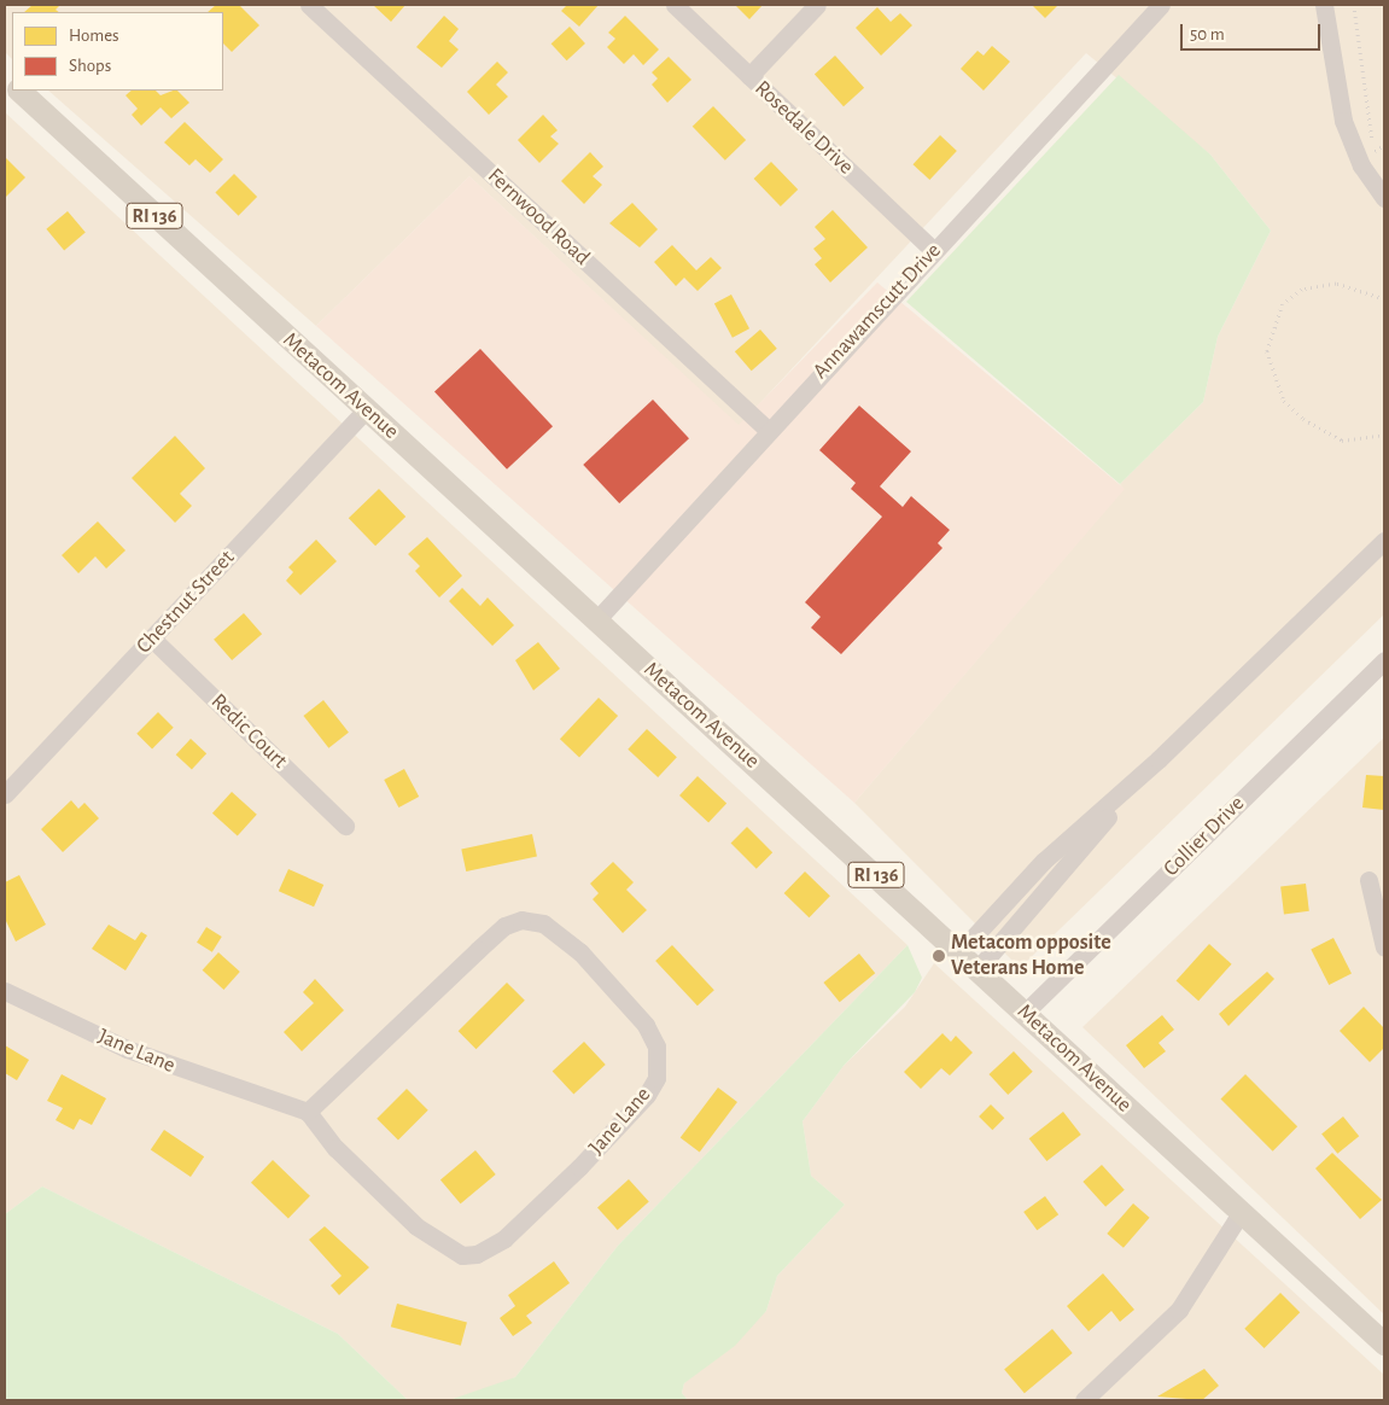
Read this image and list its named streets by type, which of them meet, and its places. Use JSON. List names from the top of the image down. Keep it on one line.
{"streets":{"main road":["RI 136","Metacom Avenue"],"street":["Rosedale Drive","Fernwood Road","Annawamscutt Drive","Chestnut Street","Redic Court","Collier Drive","Jane Lane"]},"crossings":[["Rosedale Drive","Annawamscutt Drive"],["Fernwood Road","Annawamscutt Drive"],["Annawamscutt Drive","Metacom Avenue"],["Metacom Avenue","Chestnut Street"],["Metacom Avenue","Collier Drive"],["Chestnut Street","Redic Court"]],"places":["Metacom opposite Veterans Home"],"legend":["Homes","Shops"],"scale_bar":"50 m"}
